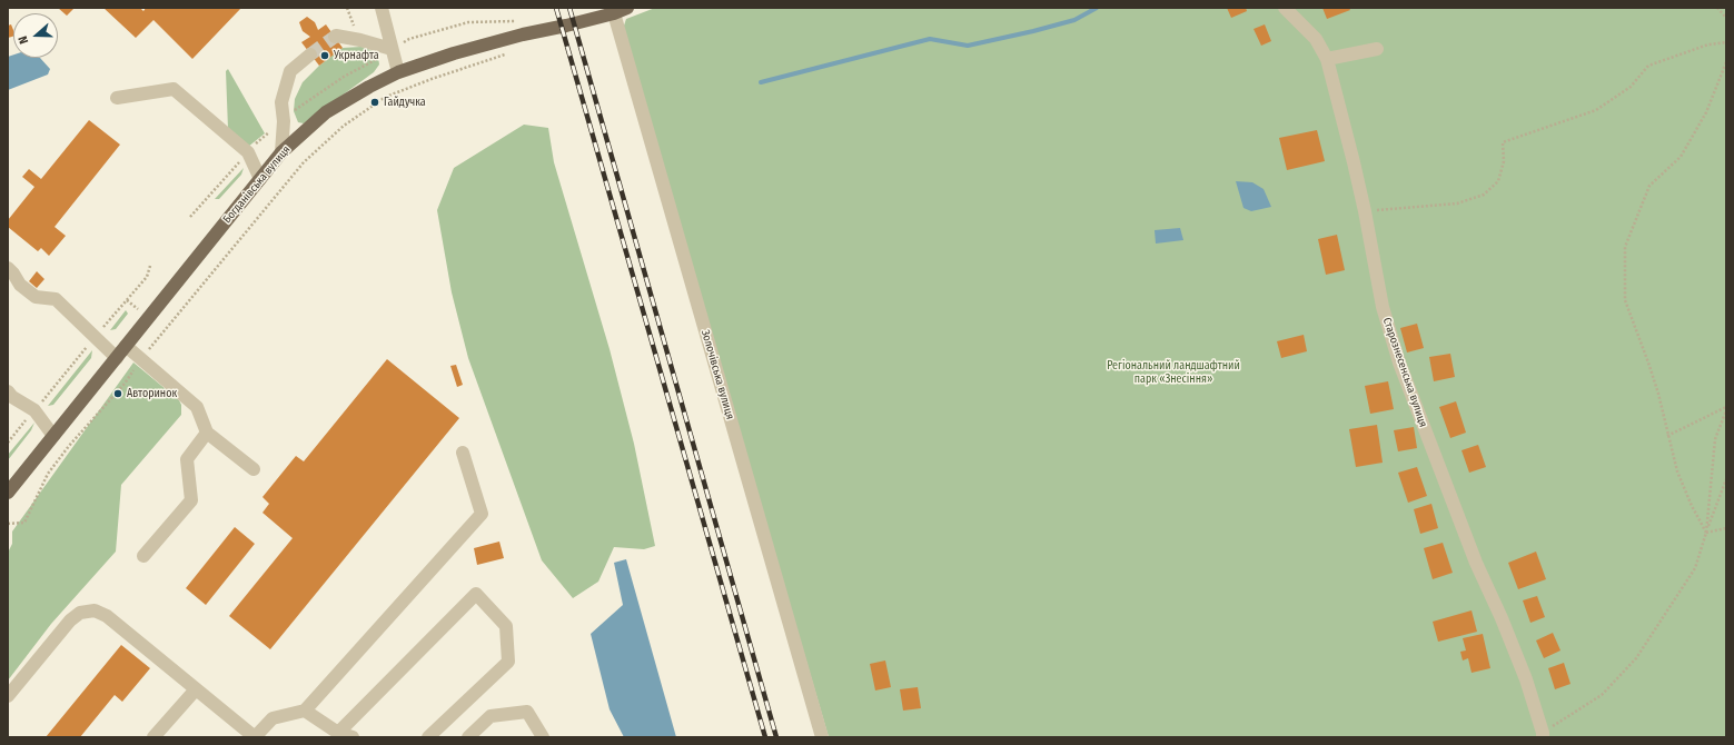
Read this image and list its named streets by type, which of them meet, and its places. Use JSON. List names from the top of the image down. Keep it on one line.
{"streets":{"main road":["Богданівська вулиця"],"street":["Старознесенська вулиця","Золочівська вулиця"]},"crossings":[["Богданівська вулиця","Золочівська вулиця"]],"parks":["Регіональний ландшафтний парк «Знесіння»"],"places":["Укрнафта","Гайдучка","Авторинок"],"north":"left"}
